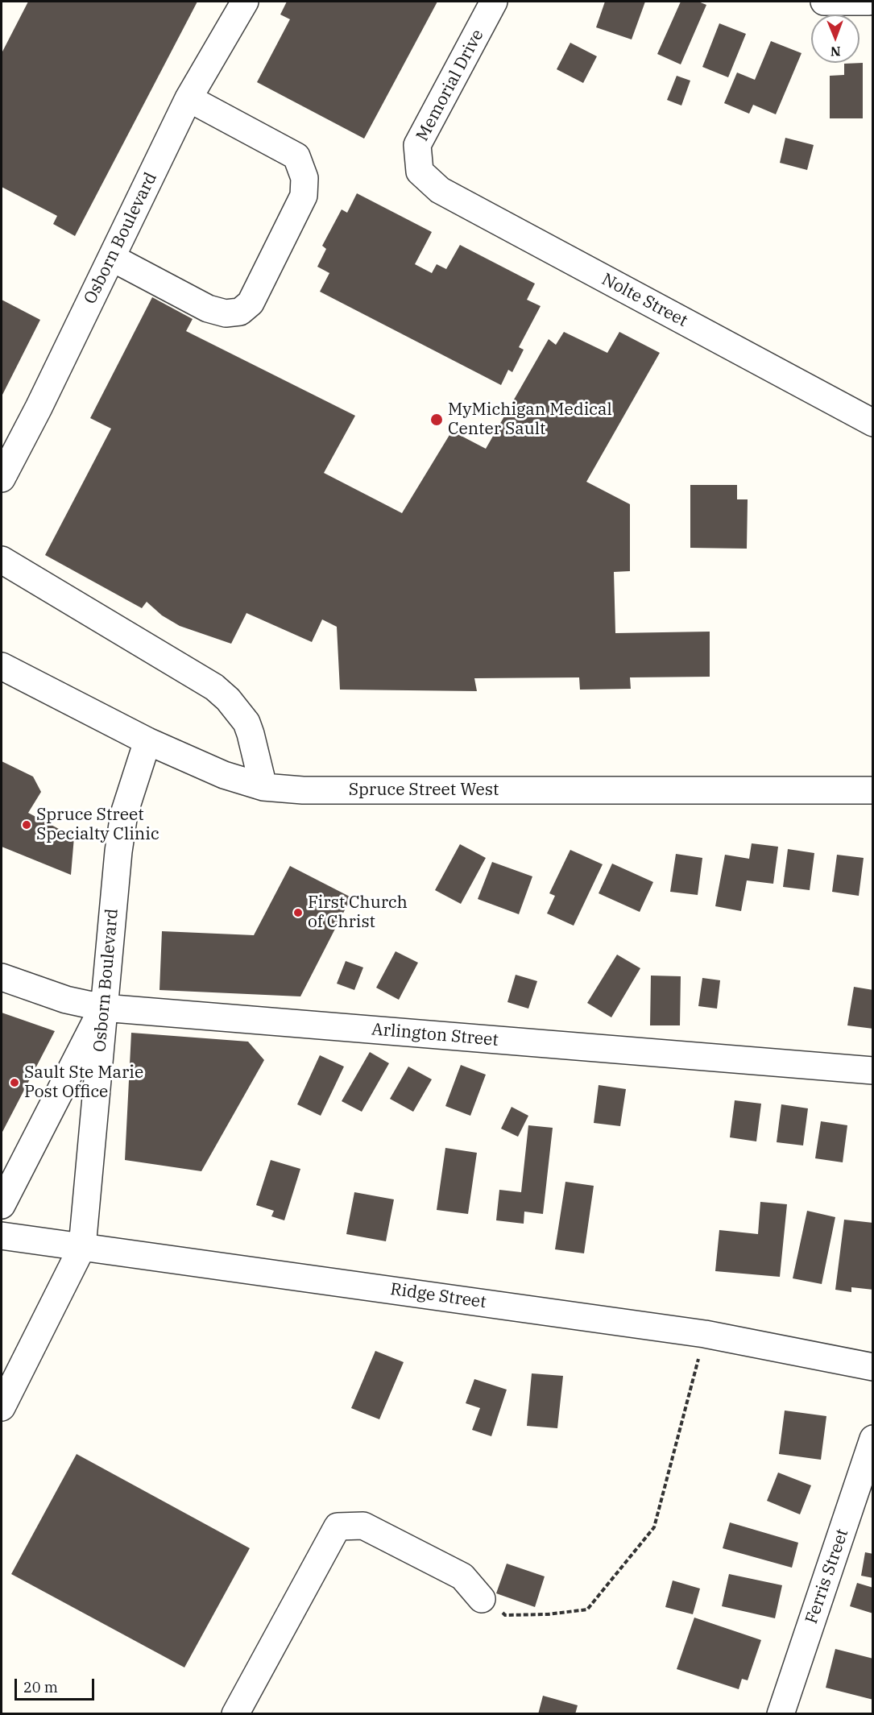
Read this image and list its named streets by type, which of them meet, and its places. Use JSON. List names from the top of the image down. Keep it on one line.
{"streets":{"street":["Memorial Drive","Osborn Boulevard","Nolte Street","Spruce Street West","Arlington Street","Ridge Street","Ferris Street"]},"crossings":[["Memorial Drive","Nolte Street"],["Osborn Boulevard","Spruce Street West"],["Osborn Boulevard","Arlington Street"],["Osborn Boulevard","Ridge Street"]],"places":["MyMichigan Medical Center Sault","Spruce Street Specialty Clinic","First Church of Christ","Sault Ste Marie Post Office"],"scale_bar":"20 m","north":"bottom"}
